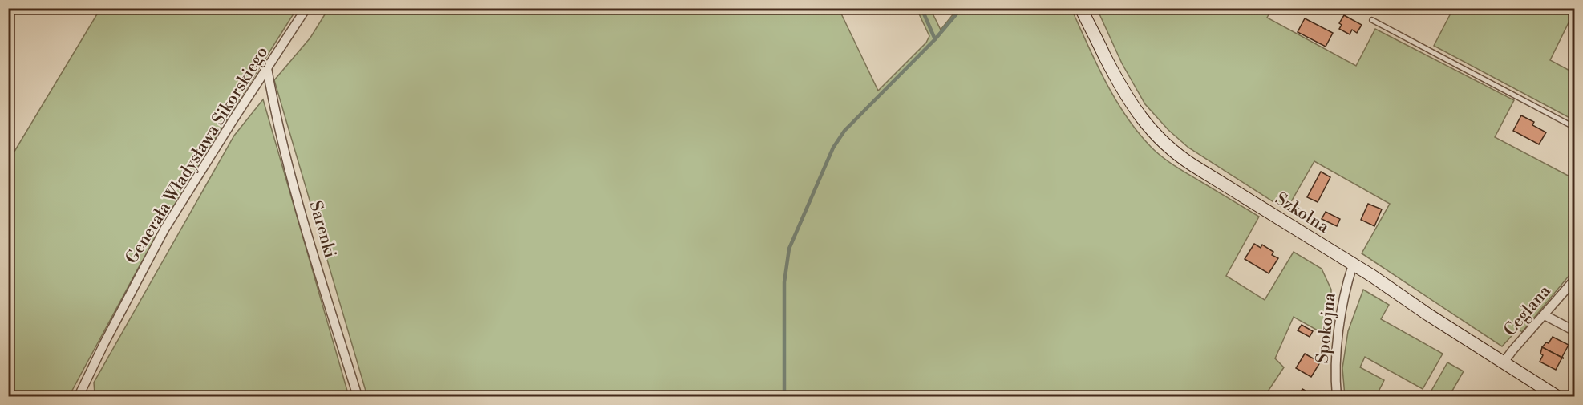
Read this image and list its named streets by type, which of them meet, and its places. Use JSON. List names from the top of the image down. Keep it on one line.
{"streets":{"street":["Generała Władysława Sikorskiego","Szkolna","Sarenki","Ceglana","Spokojna"]},"crossings":[["Generała Władysława Sikorskiego","Sarenki"],["Szkolna","Ceglana"],["Szkolna","Spokojna"]]}
